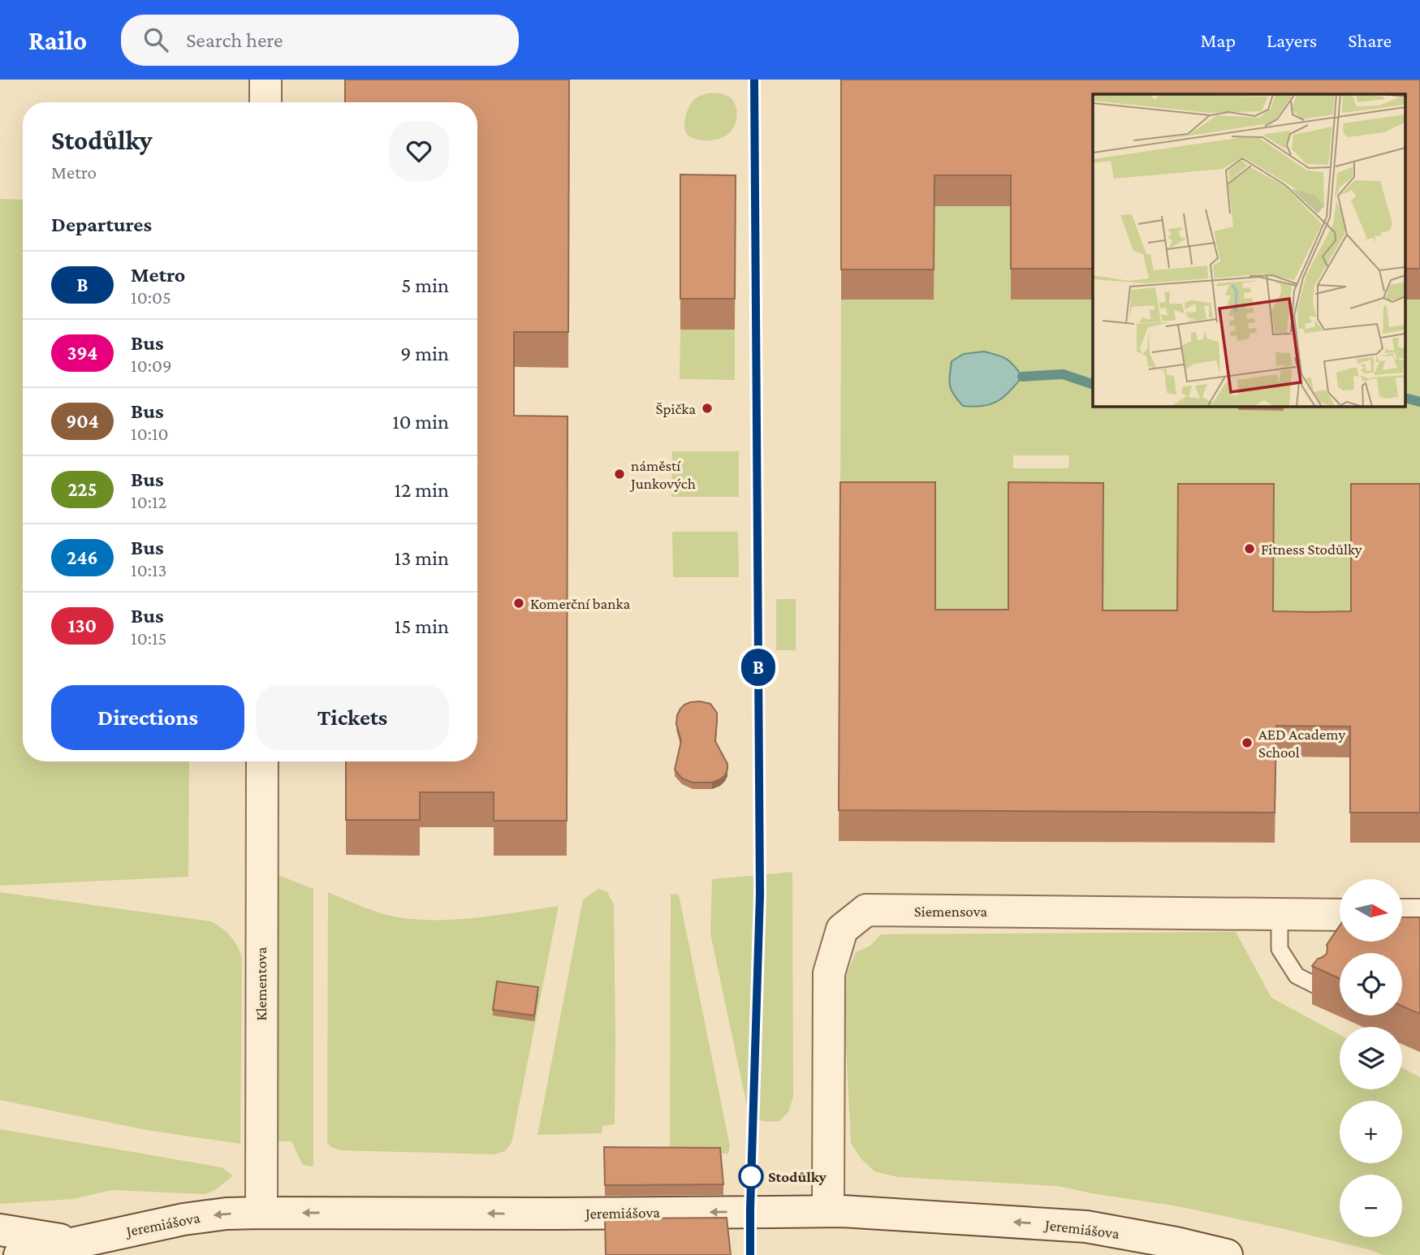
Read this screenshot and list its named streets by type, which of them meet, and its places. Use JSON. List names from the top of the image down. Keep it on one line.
{"streets":{"street":["Siemensova","Klementova","Jeremiášova"]},"crossings":[["Siemensova","Jeremiášova"],["Klementova","Jeremiášova"]],"one_way":["Jeremiášova"],"places":["Špička","náměstí Junkových","Fitness Stodůlky","Komerční banka","AED Academy School","Stodůlky"],"lines":["metro line B"],"north":"right","page":{"header":"Railo","search":"Search here","nav":["Map","Layers","Share"],"on_map":"B","heading":[["Stodůlky","Metro"],"Departures"],"list":[{"mark":"B","name":"Metro","note":"10:05","value":"5 min"},{"mark":"394","name":"Bus","note":"10:09","value":"9 min"},{"mark":"904","name":"Bus","note":"10:10","value":"10 min"},{"mark":"225","name":"Bus","note":"10:12","value":"12 min"},{"mark":"246","name":"Bus","note":"10:13","value":"13 min"},{"mark":"130","name":"Bus","note":"10:15","value":"15 min"}],"buttons":["Directions","Tickets"],"map_buttons":["+","−"]}}
